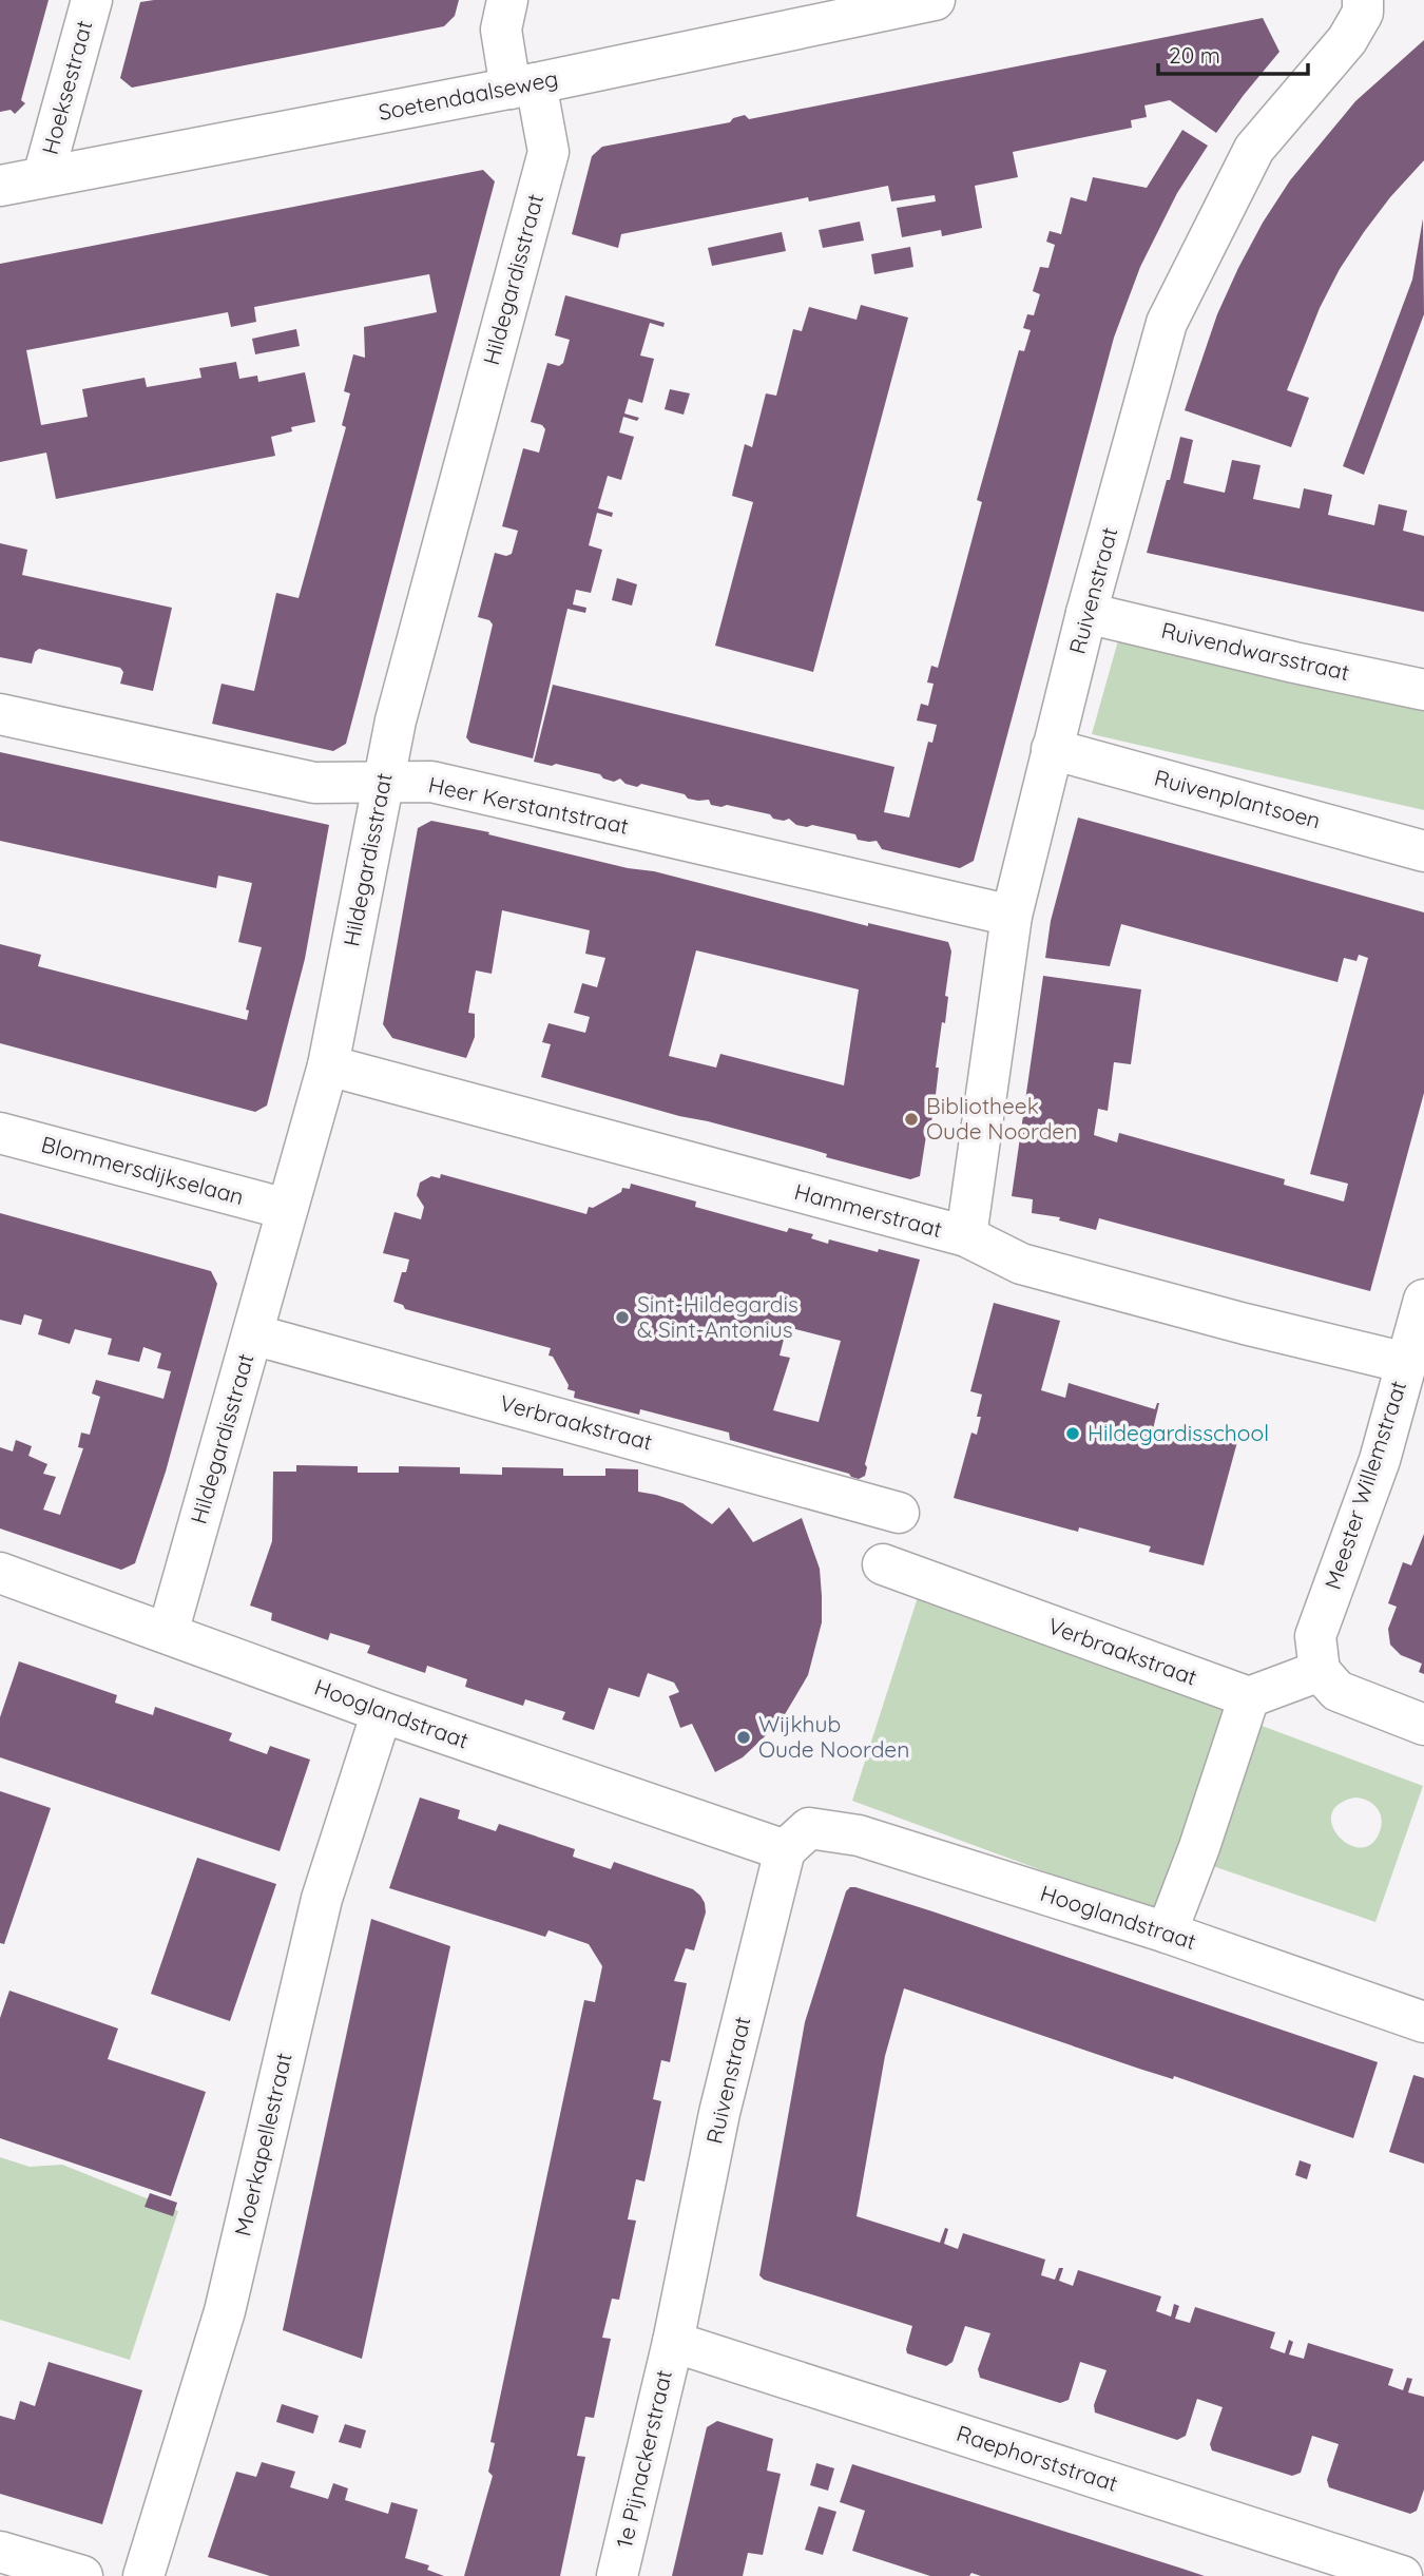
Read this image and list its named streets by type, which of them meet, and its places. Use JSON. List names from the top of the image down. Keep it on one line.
{"streets":{"street":["Hoeksestraat","Soetendaalseweg","Hildegardisstraat","Ruivenstraat","Ruivendwarsstraat","Ruivenplantsoen","Heer Kerstantstraat","Blommersdijkselaan","Hammerstraat","Verbraakstraat","Meester Willemstraat","Hooglandstraat","Moerkapellestraat","1e Pijnackerstraat","Raephorststraat"]},"crossings":[["Hoeksestraat","Soetendaalseweg"],["Soetendaalseweg","Hildegardisstraat"],["Hildegardisstraat","Heer Kerstantstraat"],["Hildegardisstraat","Blommersdijkselaan"],["Hildegardisstraat","Hammerstraat"],["Hildegardisstraat","Verbraakstraat"],["Hildegardisstraat","Hooglandstraat"],["Ruivenstraat","Ruivendwarsstraat"],["Ruivenstraat","Ruivenplantsoen"],["Ruivenstraat","Heer Kerstantstraat"],["Ruivenstraat","Hammerstraat"],["Ruivenstraat","Hooglandstraat"],["Ruivenstraat","1e Pijnackerstraat"],["Ruivenstraat","Raephorststraat"],["Hammerstraat","Meester Willemstraat"],["Hooglandstraat","Moerkapellestraat"],["1e Pijnackerstraat","Raephorststraat"]],"places":["Bibliotheek Oude Noorden","Sint-Hildegardis & Sint-Antonius","Hildegardisschool","Wijkhub Oude Noorden"],"scale_bar":"20 m"}
